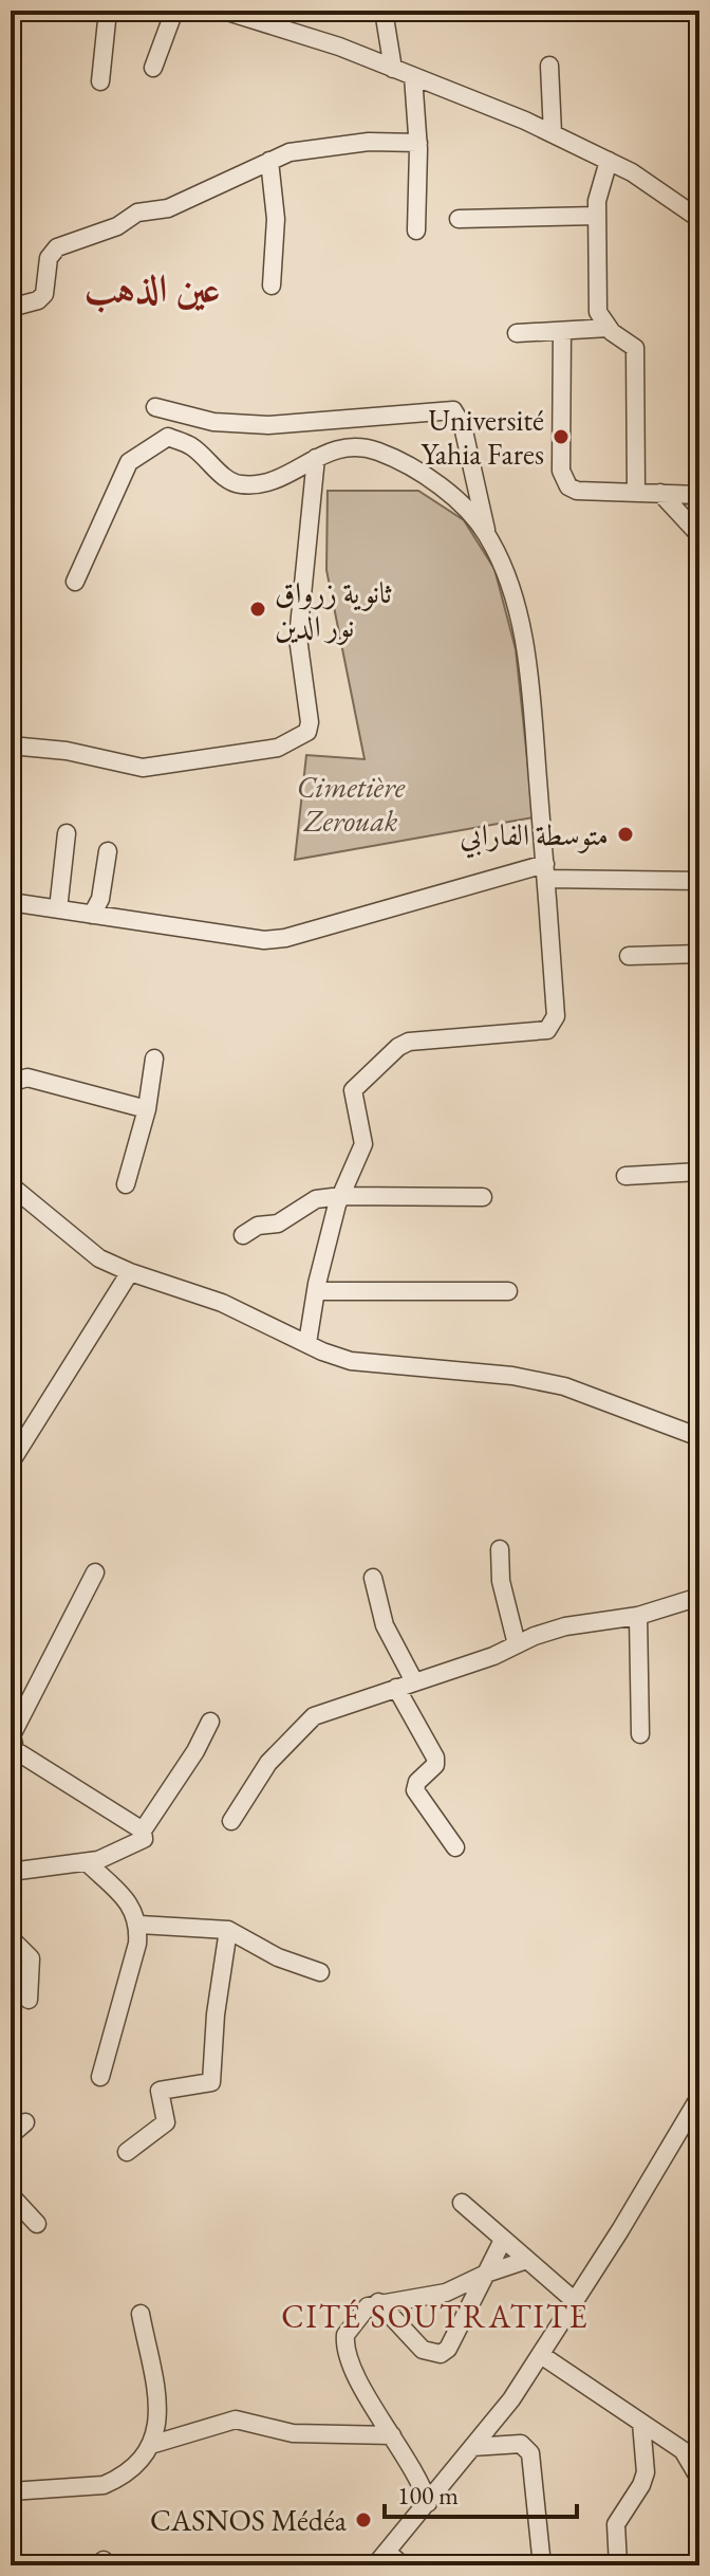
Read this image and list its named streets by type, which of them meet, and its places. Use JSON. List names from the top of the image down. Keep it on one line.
{"districts":["عين الذهب","CITÉ SOUTRATITE"],"parks":["Cimetière Zerouak"],"places":["Université Yahia Fares","ثانوية زرواق نور الدين","متوسطة الفارابي","CASNOS Médéa"],"scale_bar":"100 m"}
